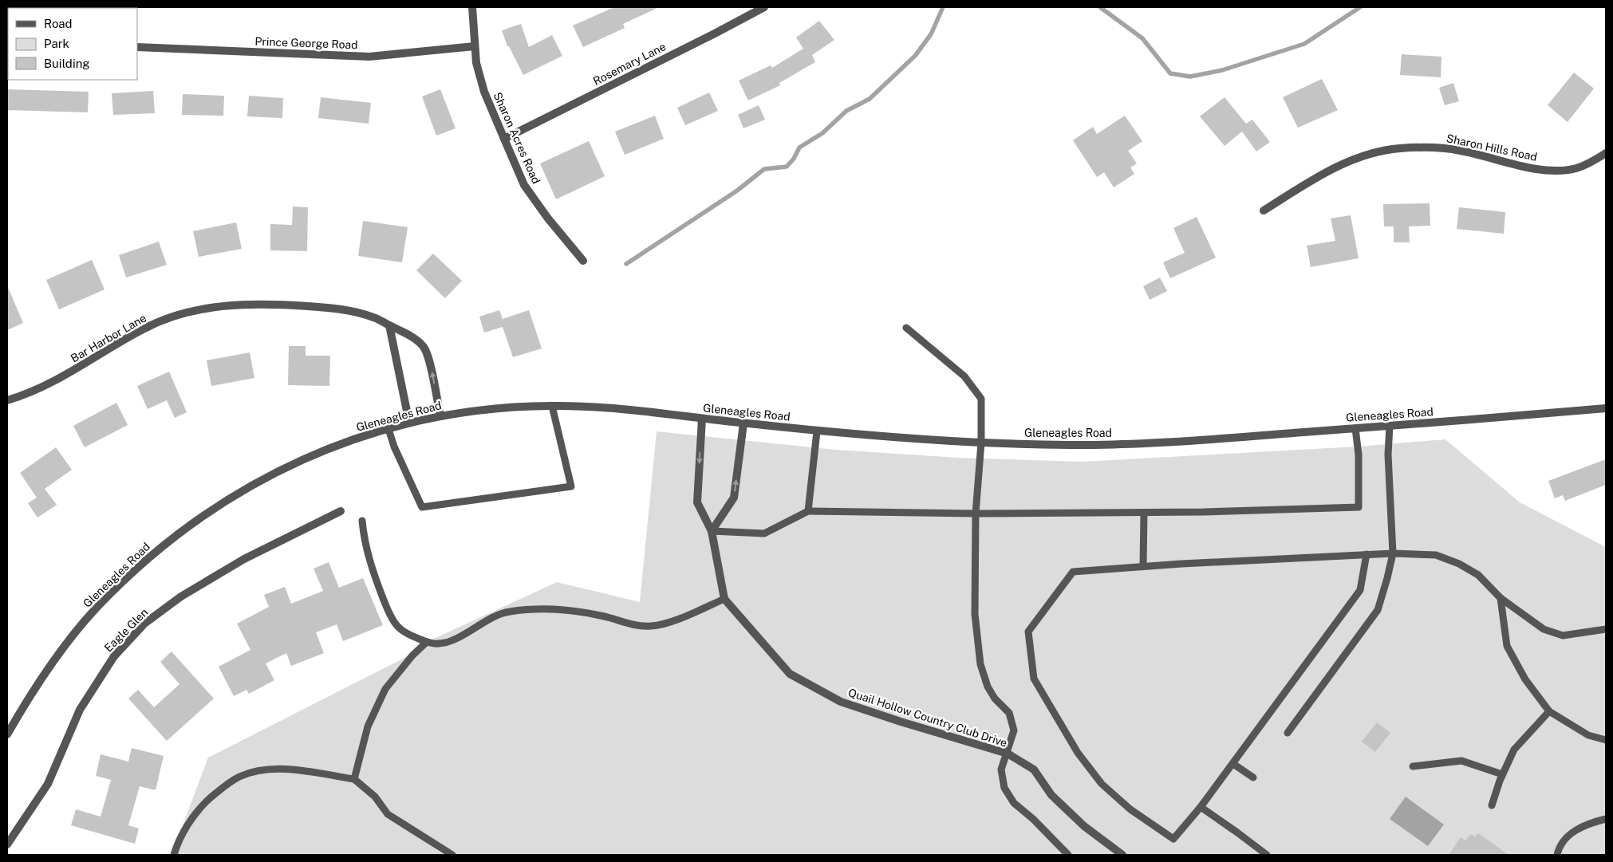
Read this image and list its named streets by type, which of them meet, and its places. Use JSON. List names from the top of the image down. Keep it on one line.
{"streets":{"street":["Prince George Road","Rosemary Lane","Sharon Acres Road","Sharon Hills Road","Bar Harbor Lane","Gleneagles Road","Eagle Glen","Quail Hollow Country Club Drive"]},"crossings":[["Prince George Road","Sharon Acres Road"],["Rosemary Lane","Sharon Acres Road"],["Bar Harbor Lane","Gleneagles Road"]],"legend":["Road","Park","Building"]}
